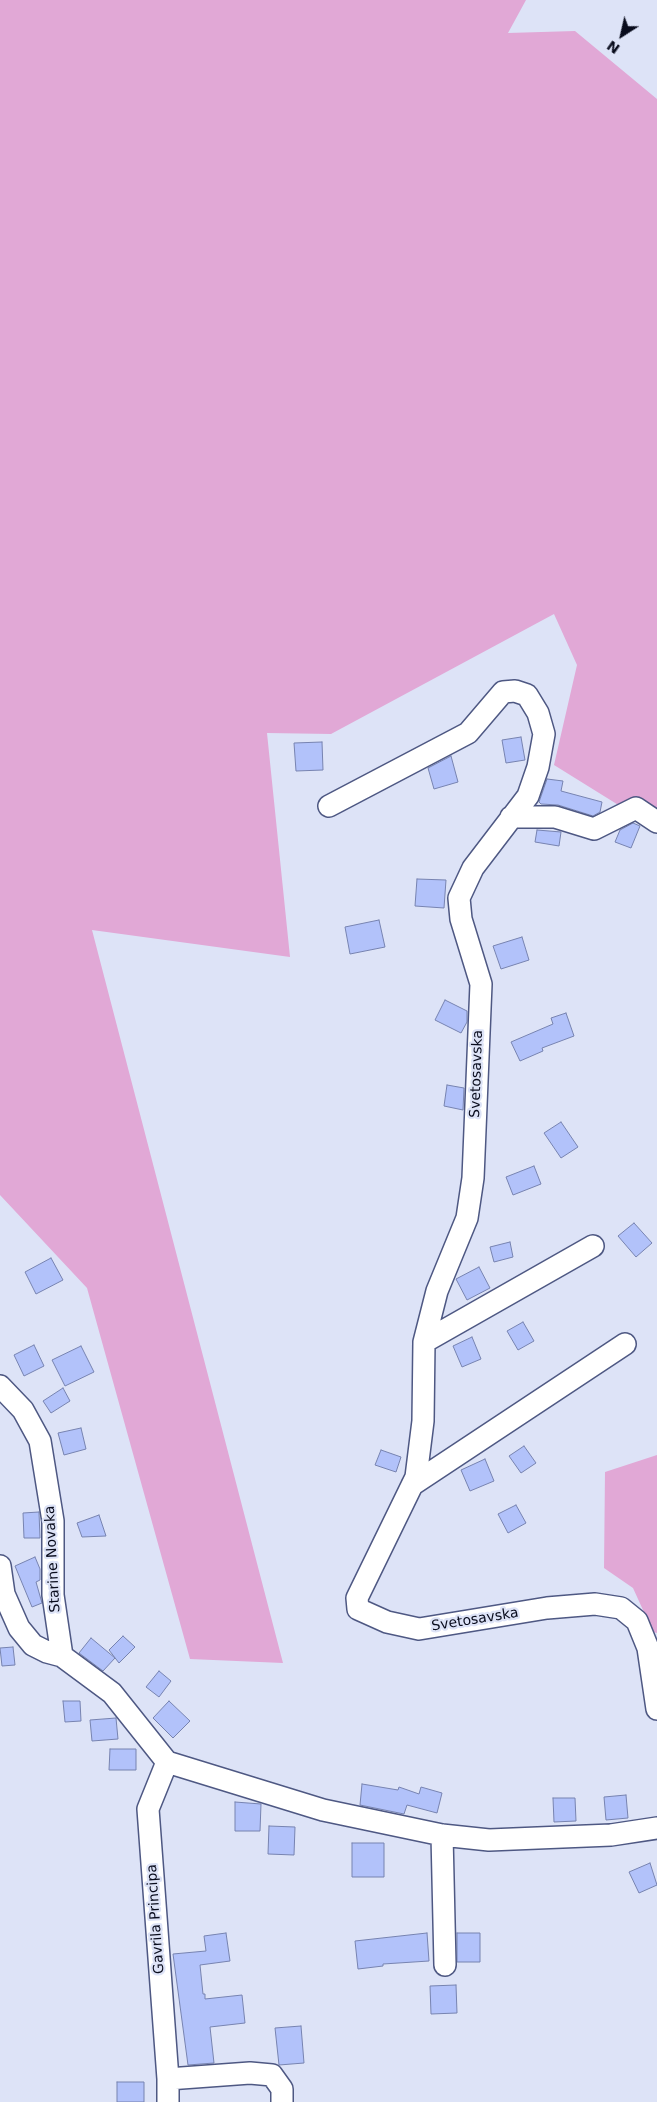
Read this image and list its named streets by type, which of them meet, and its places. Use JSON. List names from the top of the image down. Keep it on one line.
{"streets":{"street":["Svetosavska","Starine Novaka","Gavrila Principa"]},"north":"bottom left"}
